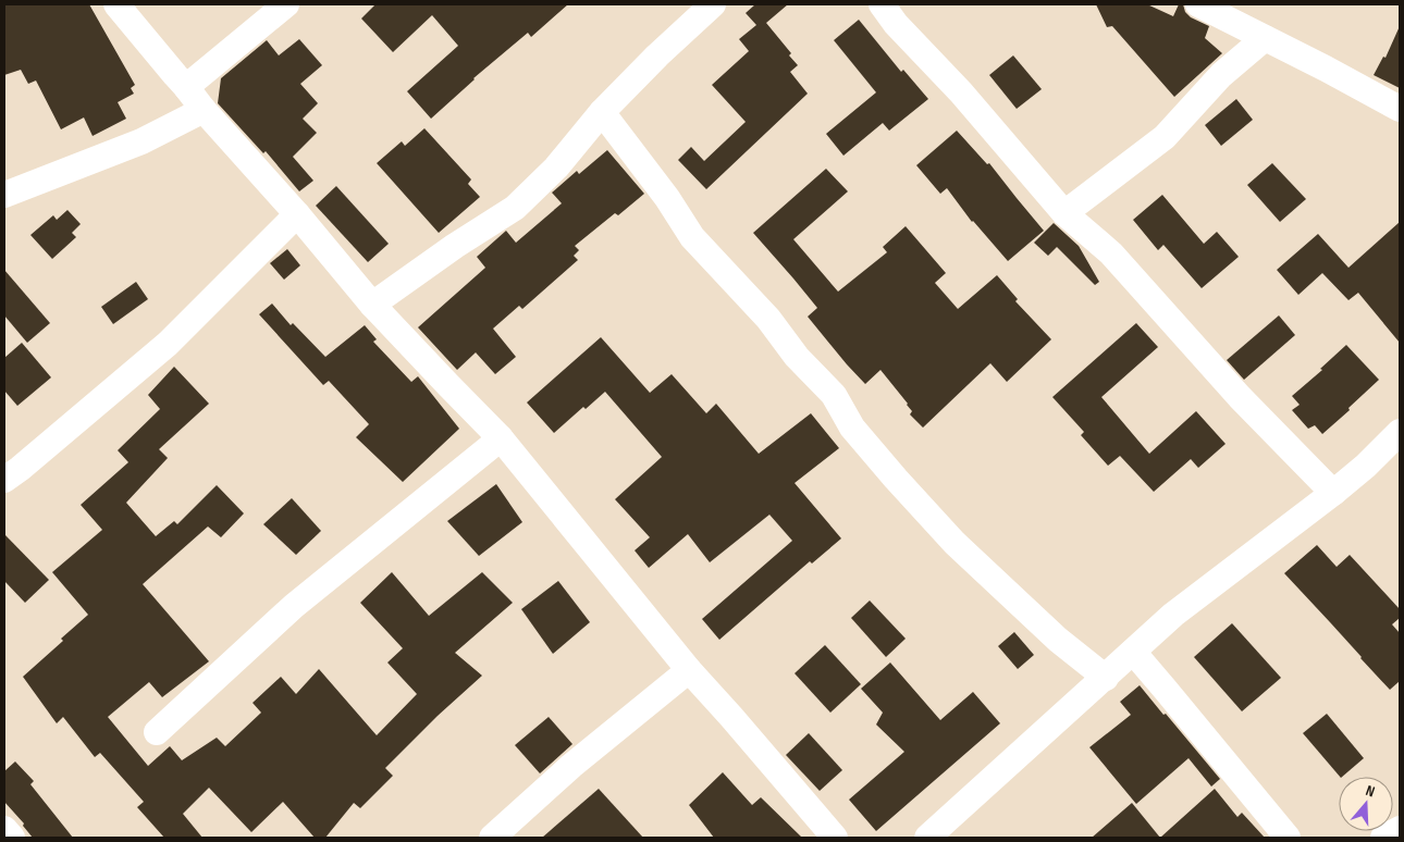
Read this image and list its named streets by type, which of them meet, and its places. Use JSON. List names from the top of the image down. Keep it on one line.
{"north":"top"}
